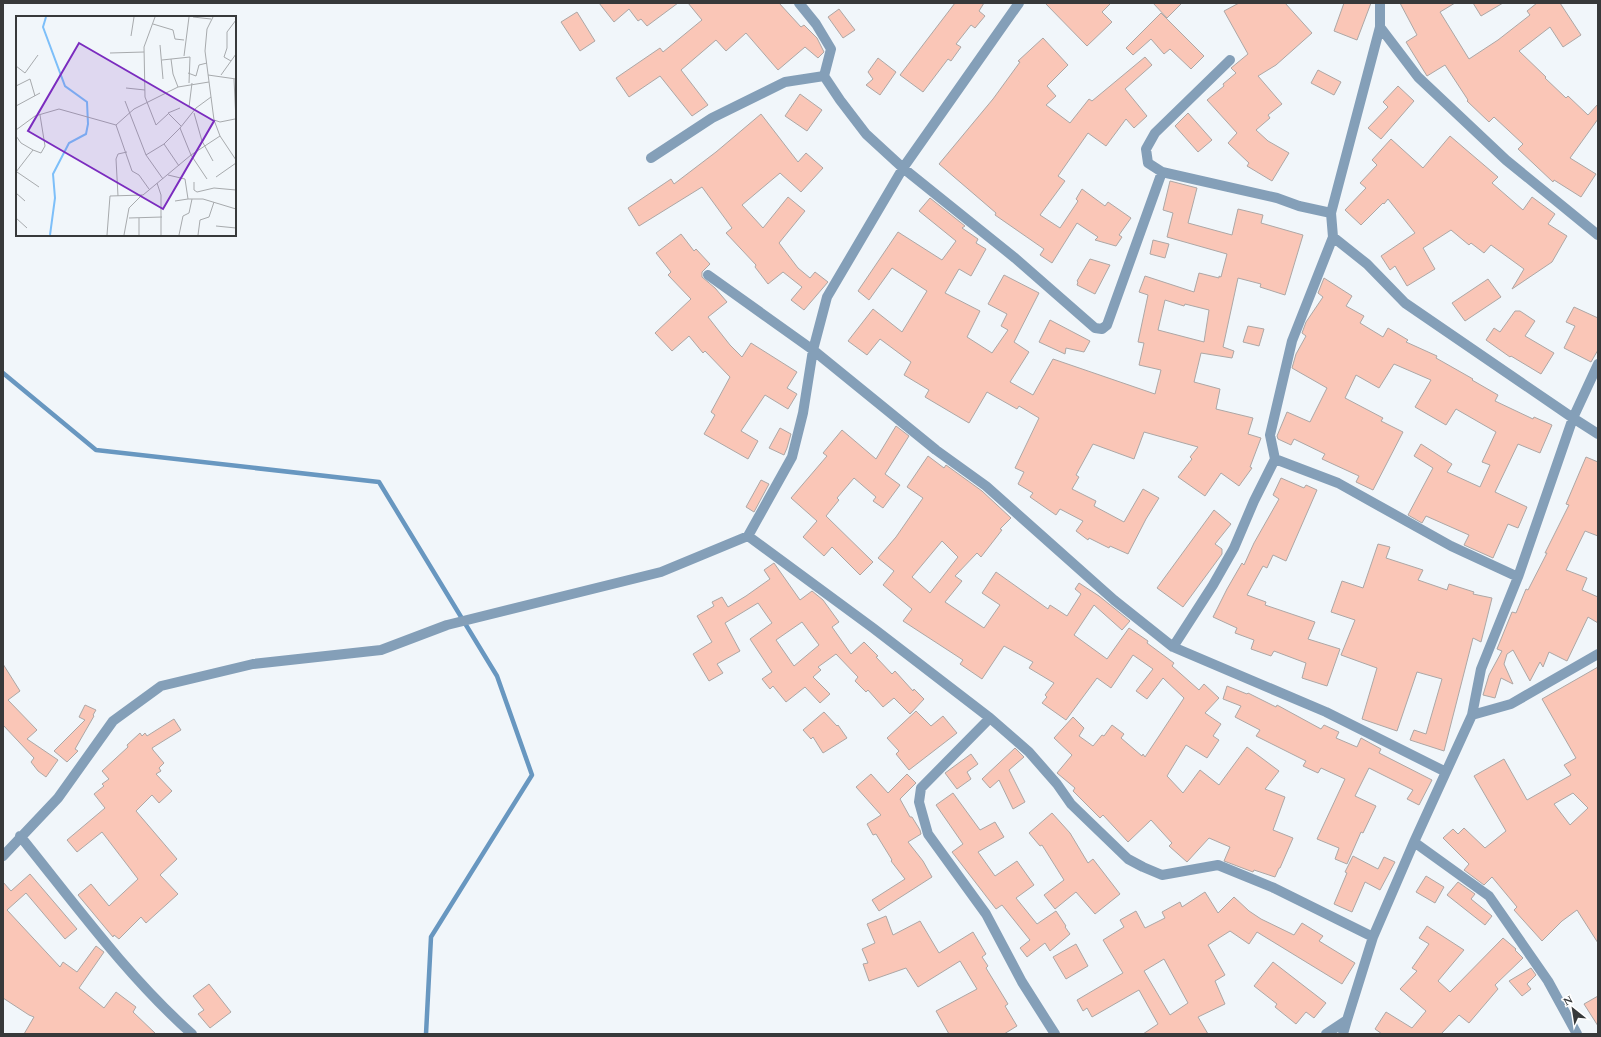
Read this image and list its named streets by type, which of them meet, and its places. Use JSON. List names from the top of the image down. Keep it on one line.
{"north":"top left"}
